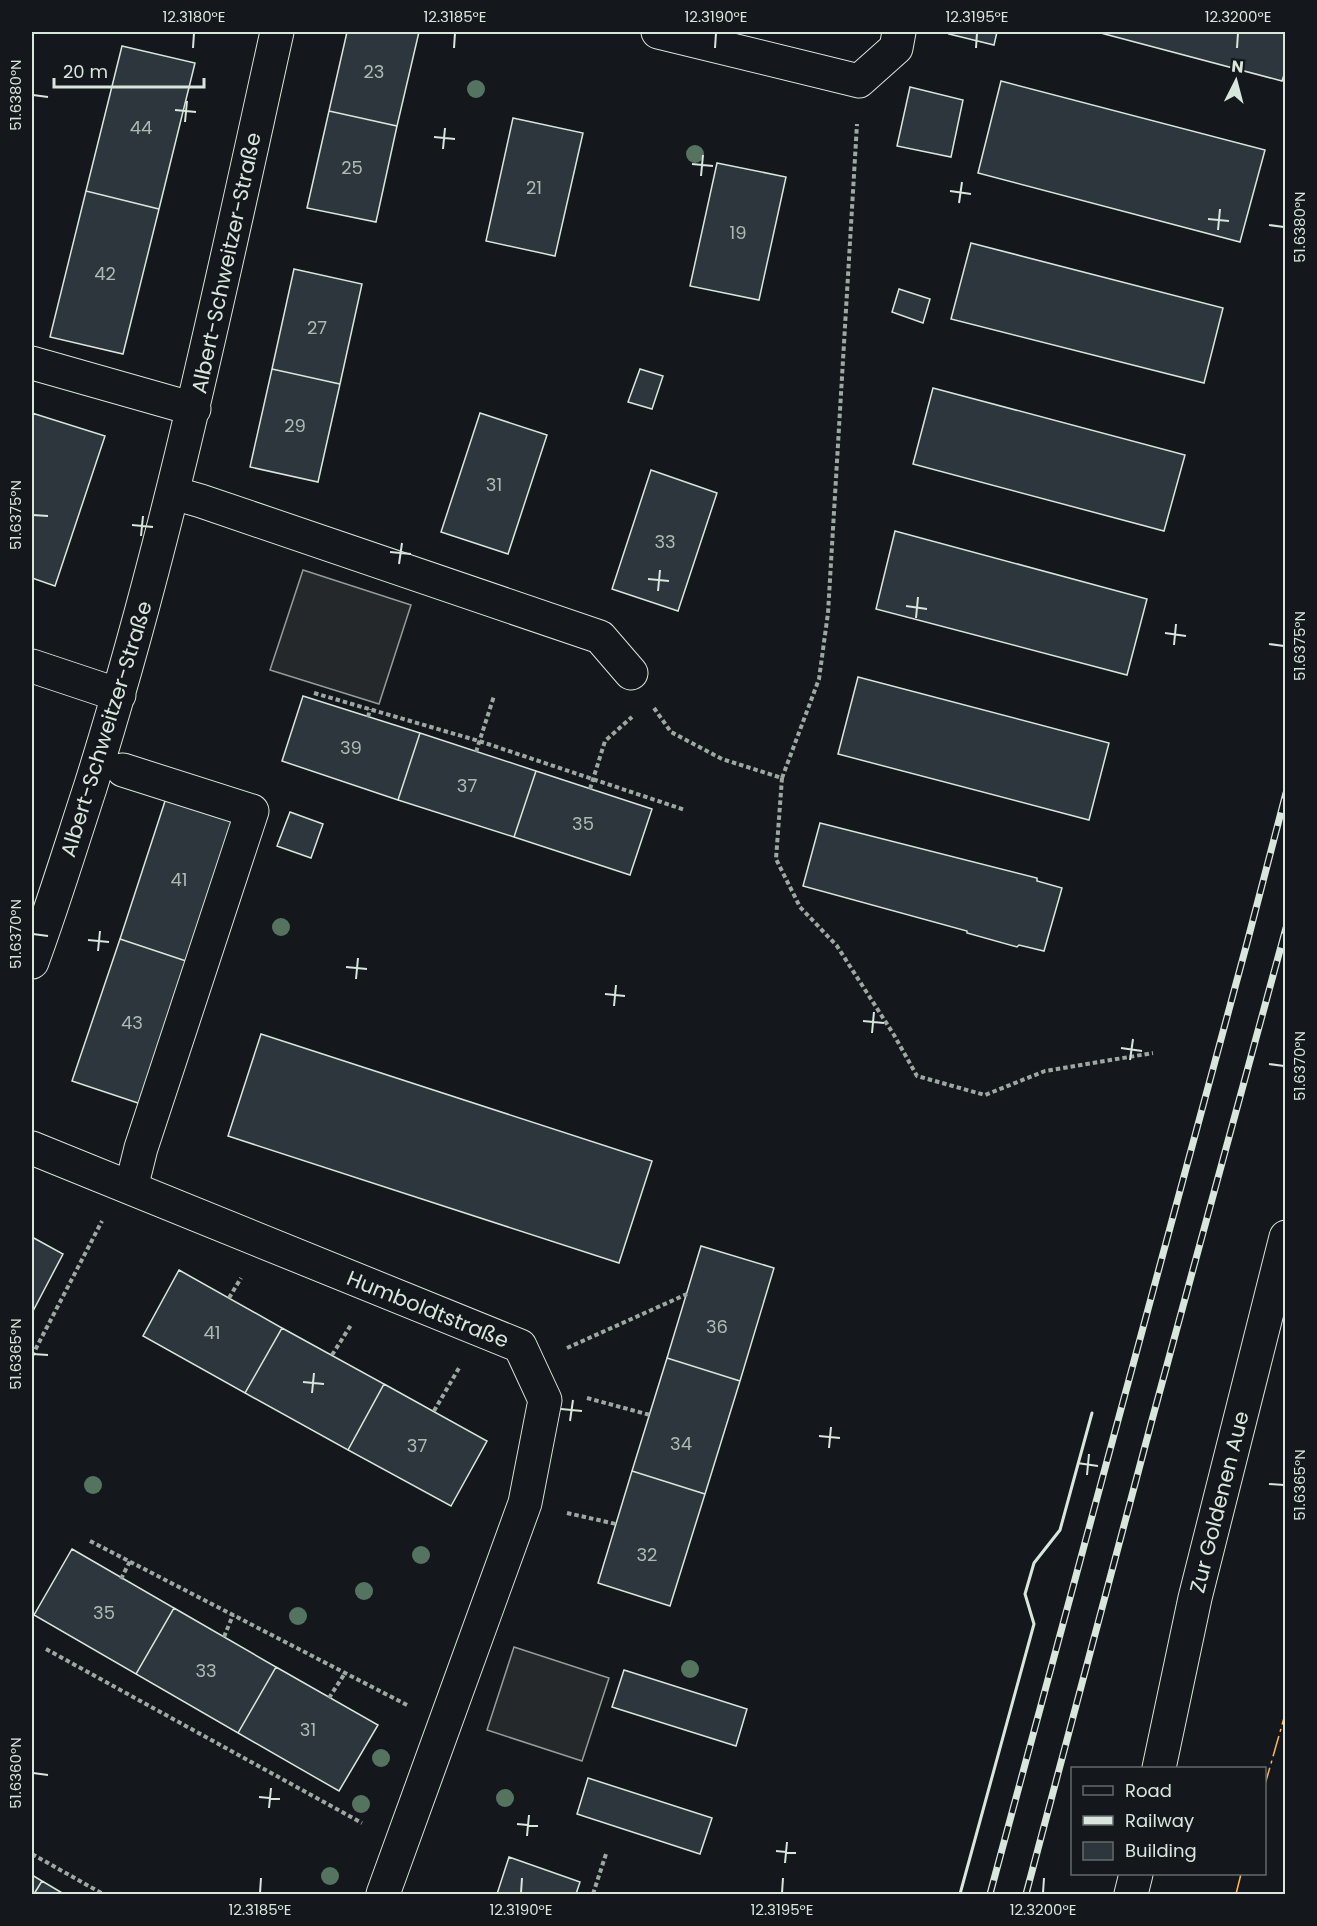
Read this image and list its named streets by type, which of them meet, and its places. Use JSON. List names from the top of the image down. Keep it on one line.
{"streets":{"street":["Albert-Schweitzer-Straße","Humboldtstraße","Zur Goldenen Aue"]},"house_numbers":["23","44","25","21","19","42","27","29","31","33","39","37","35","41","43","36","41","34","37","32","35","33","31"],"legend":["Road","Railway","Building"],"scale_bar":"20 m","north":"top","coordinates":["12.3180°E","12.3185°E","12.3190°E","12.3195°E","12.3200°E","51.6380°N","51.6375°N","51.6370°N","51.6365°N","51.6360°N"]}
